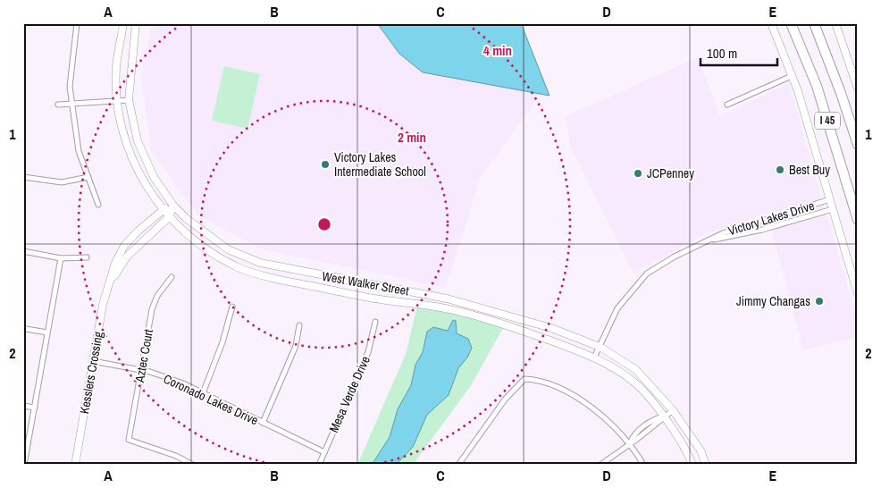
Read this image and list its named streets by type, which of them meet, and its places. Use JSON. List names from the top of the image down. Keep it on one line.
{"streets":{"highway":["I 45"],"street":["Victory Lakes Drive","West Walker Street","Aztec Court","Kesslers Crossing","Mesa Verde Drive","Coronado Lakes Drive"]},"crossings":[["Victory Lakes Drive","West Walker Street"],["West Walker Street","Kesslers Crossing"],["Aztec Court","Coronado Lakes Drive"],["Kesslers Crossing","Coronado Lakes Drive"],["Mesa Verde Drive","Coronado Lakes Drive"]],"places":["Victory Lakes Intermediate School","Best Buy","JCPenney","Jimmy Changas"],"scale_bar":"100 m","grid":{"columns":["A","B","C","D","E"],"rows":["1","2"]},"rings":["4 min","2 min"]}
